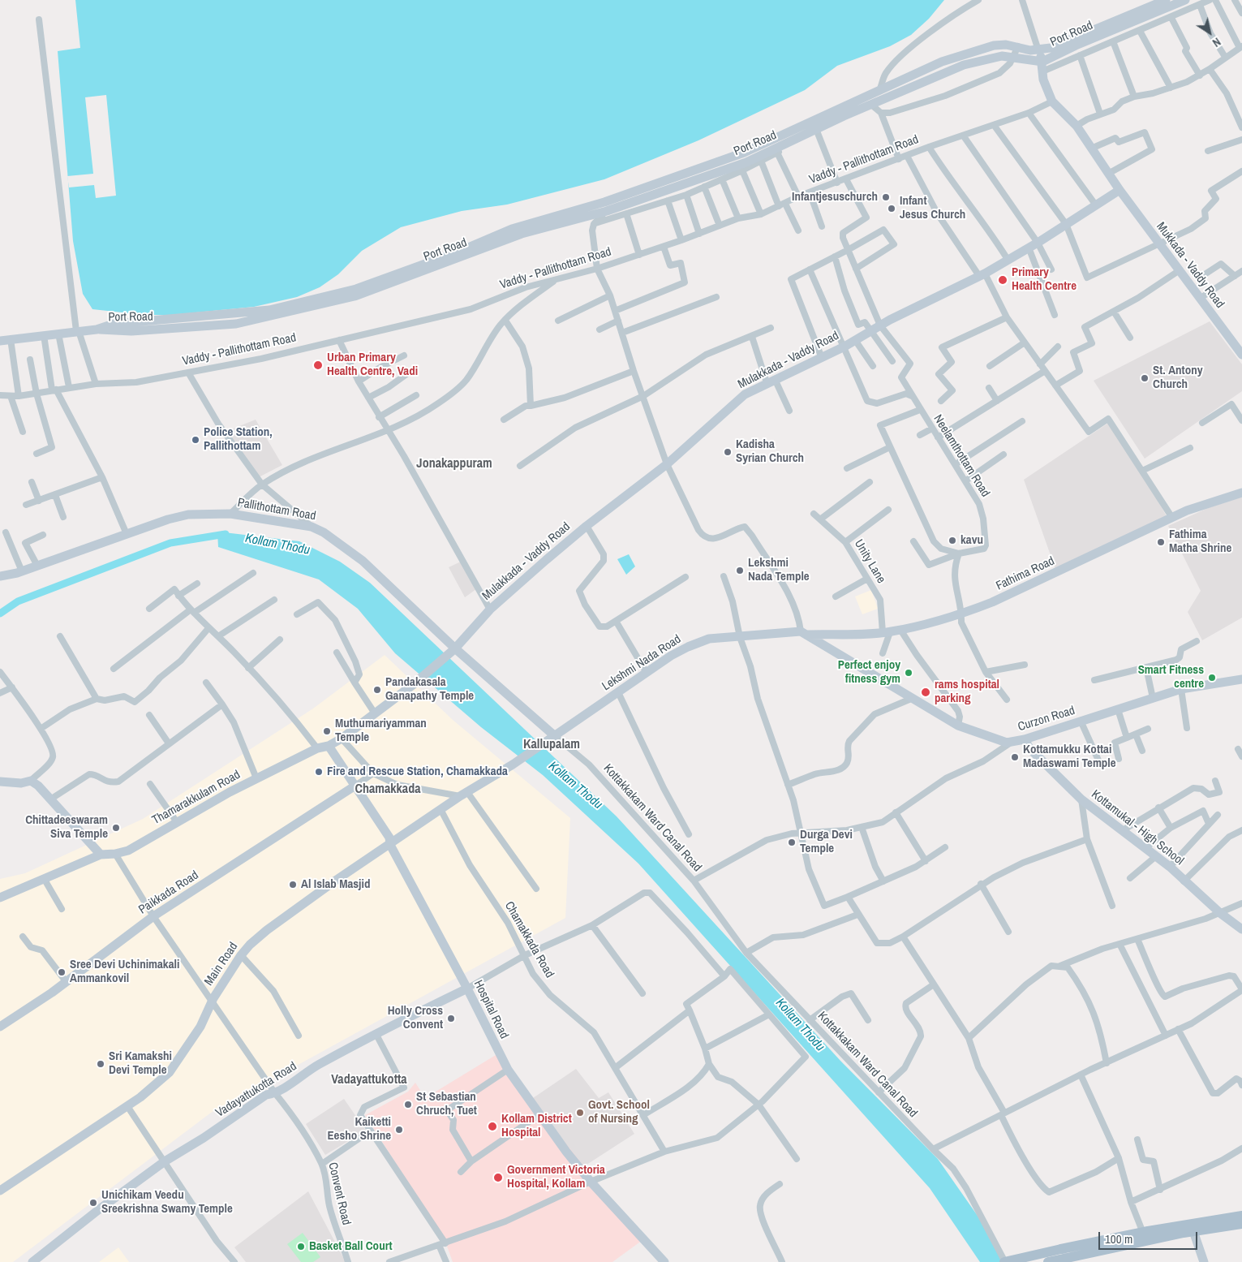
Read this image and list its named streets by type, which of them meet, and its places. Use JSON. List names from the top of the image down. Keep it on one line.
{"streets":{"street":["Port Road","Vaddy - Pallithottam Road","Mukkada - Vaddy Road","Mulakkada - Vaddy Road","Neelamthottam Road","Pallithottam Road","Unity Lane","Fathima Road","Lekshmi Nada Road","Curzon Road","Thamarakkulam Road","Kottakkakam Ward Canal Road","Kottamukal - High School","Paikkada Road","Chamakkada Road","Main Road","Hospital Road","Vadayattukotta Road","Convent Road"]},"crossings":[["Vaddy - Pallithottam Road","Mukkada - Vaddy Road"],["Mukkada - Vaddy Road","Mulakkada - Vaddy Road"],["Mulakkada - Vaddy Road","Neelamthottam Road"],["Mulakkada - Vaddy Road","Pallithottam Road"],["Mulakkada - Vaddy Road","Thamarakkulam Road"],["Pallithottam Road","Lekshmi Nada Road"],["Pallithottam Road","Kottakkakam Ward Canal Road"],["Pallithottam Road","Main Road"],["Unity Lane","Fathima Road"],["Fathima Road","Lekshmi Nada Road"],["Fathima Road","Curzon Road"],["Lekshmi Nada Road","Curzon Road"],["Lekshmi Nada Road","Kottakkakam Ward Canal Road"],["Lekshmi Nada Road","Main Road"],["Curzon Road","Kottamukal - High School"],["Thamarakkulam Road","Hospital Road"],["Thamarakkulam Road","Convent Road"],["Kottakkakam Ward Canal Road","Main Road"],["Paikkada Road","Hospital Road"],["Paikkada Road","Convent Road"],["Chamakkada Road","Main Road"],["Main Road","Hospital Road"],["Main Road","Convent Road"],["Hospital Road","Vadayattukotta Road"],["Vadayattukotta Road","Convent Road"]],"districts":["Jonakappuram","Kallupalam","Chamakkada","Vadayattukotta"],"water":["Kollam Thodu"],"places":["Infantjesuschurch","Infant Jesus Church","Primary Health Centre","Urban Primary Health Centre, Vadi","St. Antony Church","Police Station, Pallithottam","Kadisha Syrian Church","kavu","Fathima Matha Shrine","Lekshmi Nada Temple","Perfect enjoy fitness gym","Smart Fitness centre","Pandakasala Ganapathy Temple","rams hospital parking","Muthumariyamman Temple","Kottamukku Kottai Madaswami Temple","Fire and Rescue Station, Chamakkada","Chittadeeswaram Siva Temple","Durga Devi Temple","Al Islab Masjid","Sree Devi Uchinimakali Ammankovil","Holly Cross Convent","Sri Kamakshi Devi Temple","St Sebastian Chruch, Tuet","Govt. School of Nursing","Kollam District Hospital","Kaiketti Eesho Shrine","Government Victoria Hospital, Kollam","Unichikam Veedu Sreekrishna Swamy Temple","Basket Ball Court"],"scale_bar":"100 m","north":"bottom right"}
